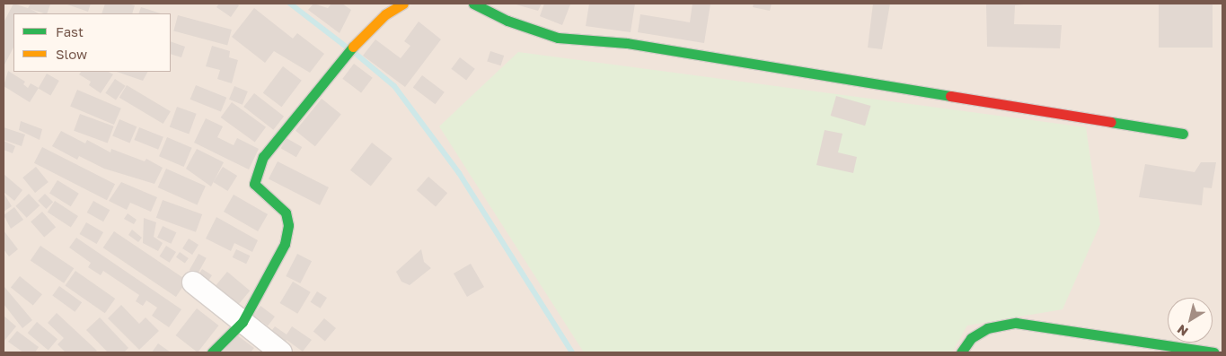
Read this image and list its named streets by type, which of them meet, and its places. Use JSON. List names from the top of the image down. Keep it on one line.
{"legend":["Fast","Slow"],"north":"bottom left"}
